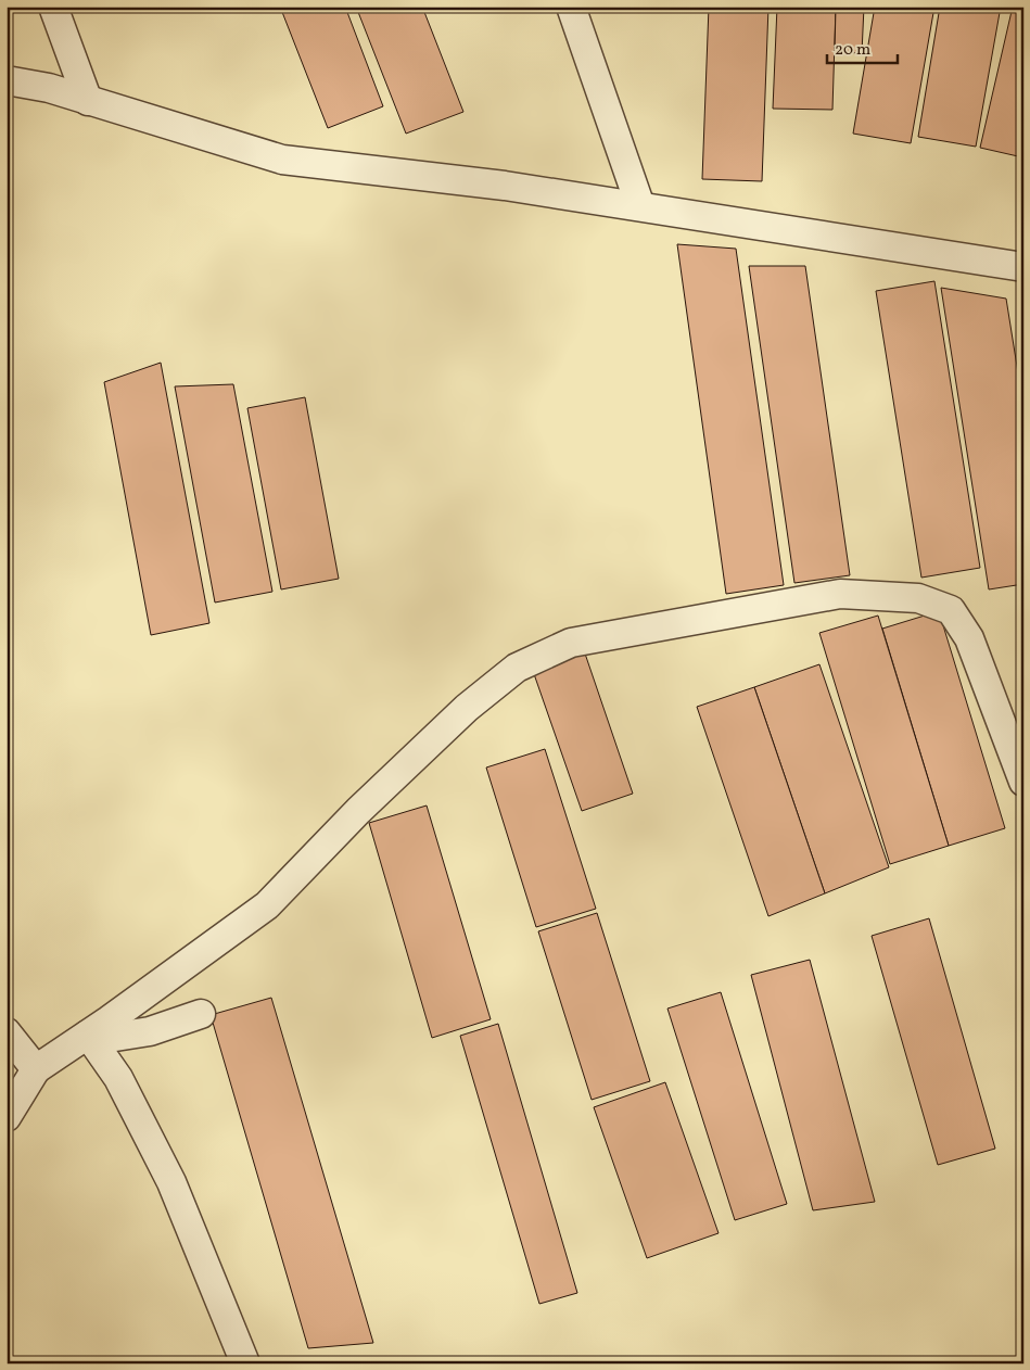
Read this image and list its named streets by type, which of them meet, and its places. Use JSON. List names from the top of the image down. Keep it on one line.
{"scale_bar":"20 m"}
